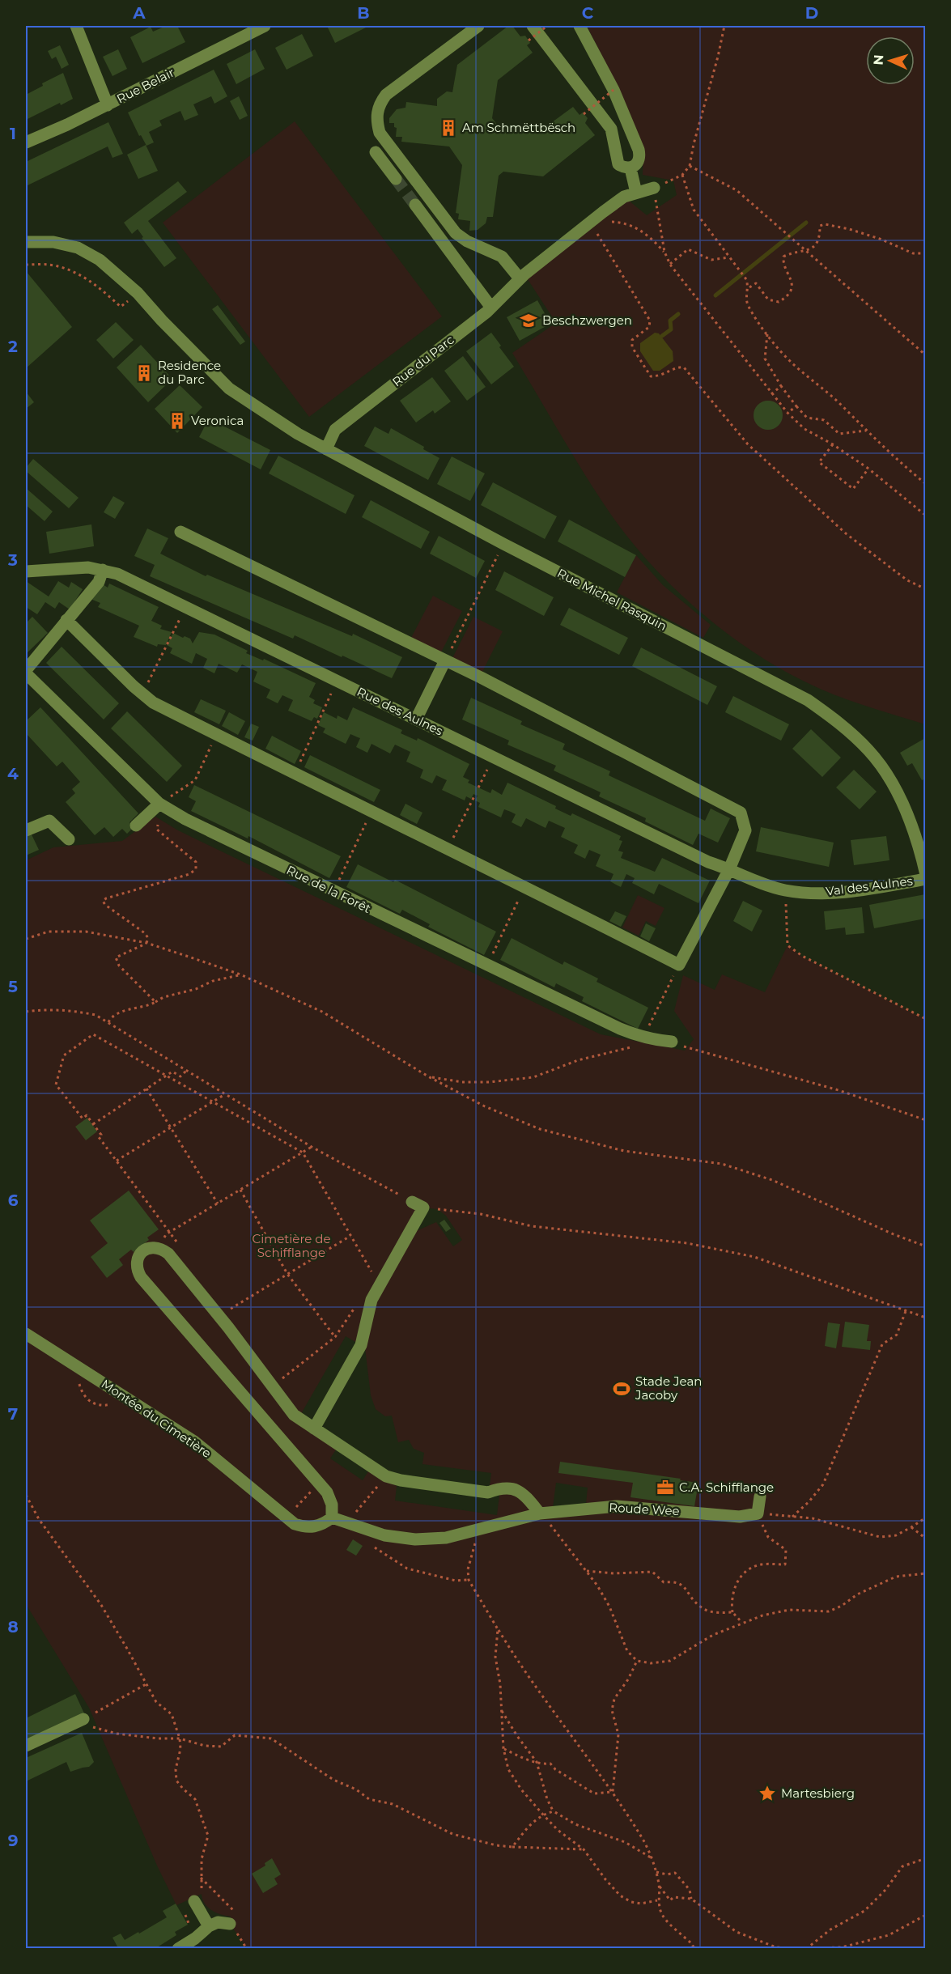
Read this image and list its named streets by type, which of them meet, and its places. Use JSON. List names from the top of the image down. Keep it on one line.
{"streets":{"street":["Rue Belair","Rue du Parc","Rue Michel Rasquin","Rue des Aulnes","Val des Aulnes","Rue de la Forêt","Montée du Cimetière","Roude Wee"]},"crossings":[["Rue du Parc","Rue Michel Rasquin"],["Rue des Aulnes","Val des Aulnes"],["Montée du Cimetière","Roude Wee"]],"parks":["Cimetière de Schifflange"],"places":{"building":["Am Schmëttbësch","Residence du Parc","Veronica"],"school or university":["Beschzwergen"],"sports":["Stade Jean Jacoby"],"office":["C.A. Schifflange"],"place":["Martesbierg"]},"north":"left","grid":{"columns":["A","B","C","D"],"rows":["1","2","3","4","5","6","7","8","9"]}}
